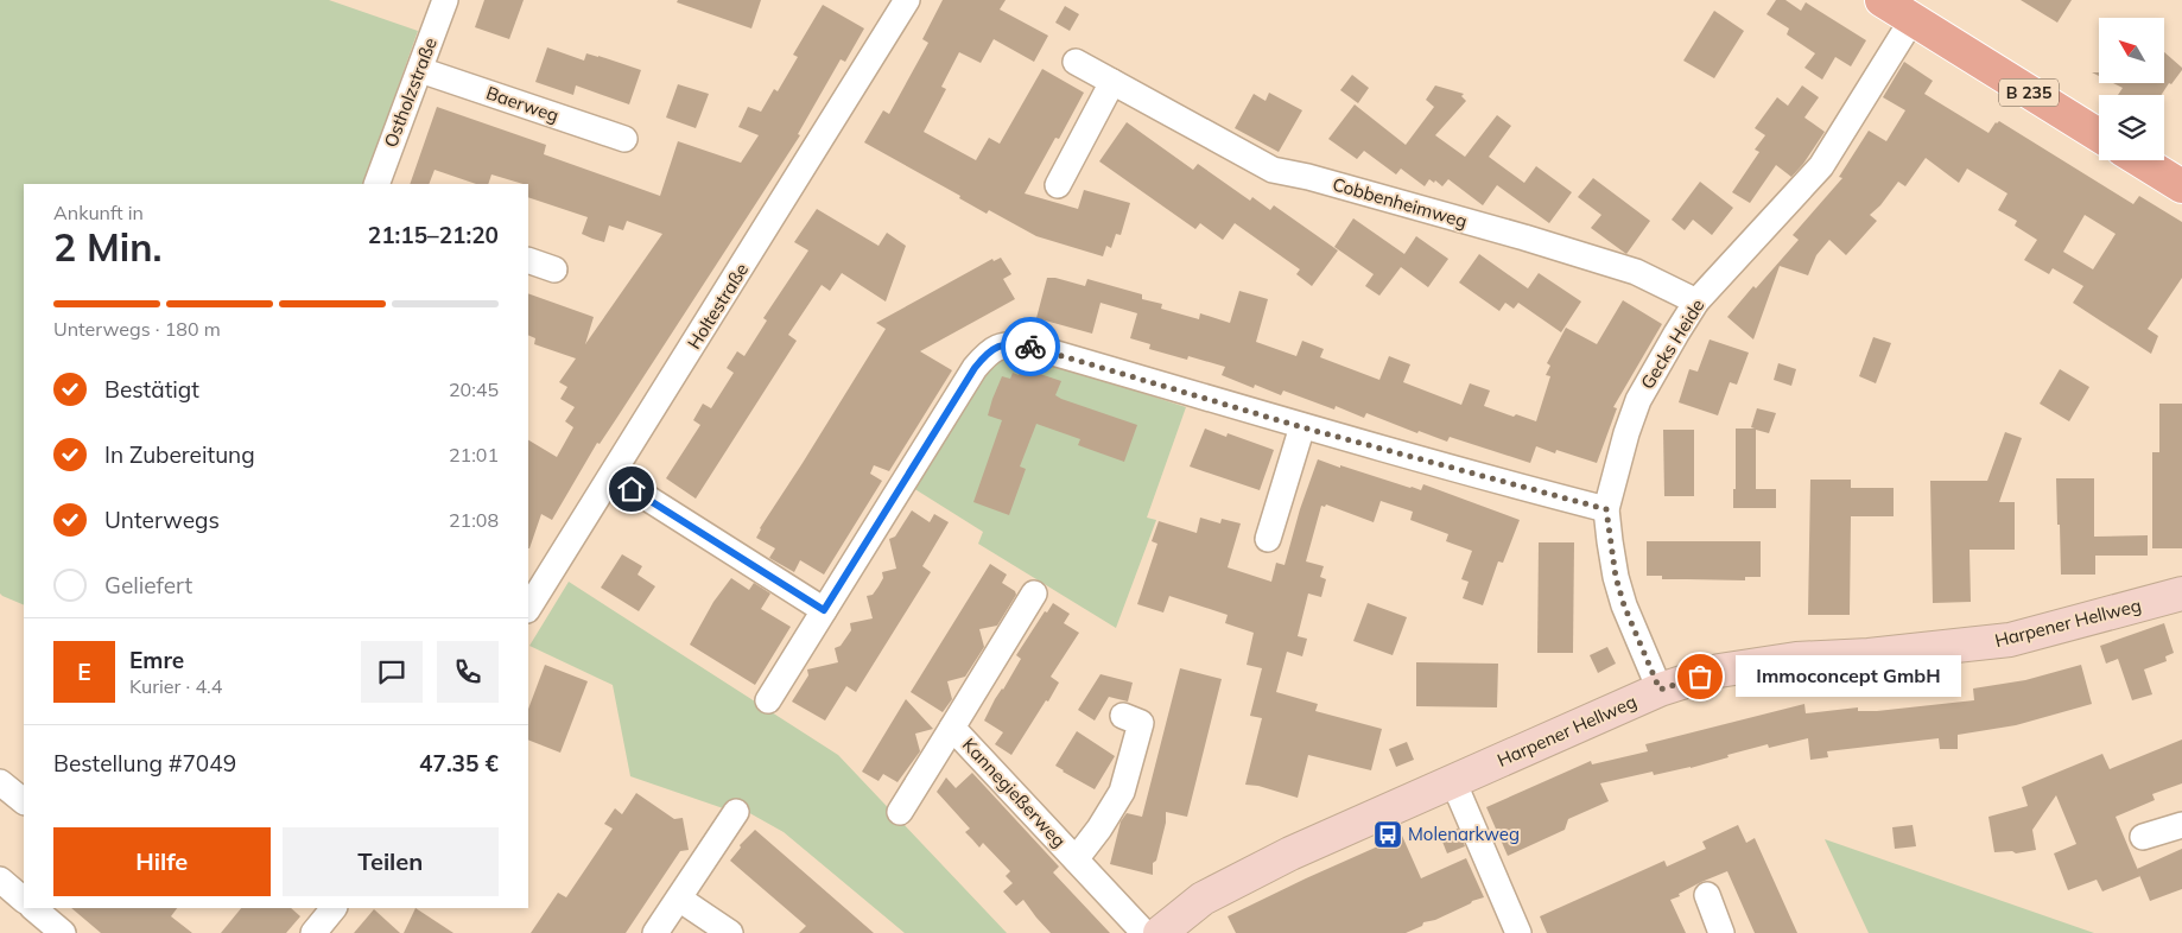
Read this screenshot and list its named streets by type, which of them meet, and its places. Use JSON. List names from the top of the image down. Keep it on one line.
{"streets":{"main road":["B 235"],"street":["Ostholzstraße","Baerweg","Cobbenheimweg","Holtestraße","Gecks Heide","Harpener Hellweg","Kannegießerweg"]},"crossings":[["Ostholzstraße","Baerweg"],["B 235","Gecks Heide"],["Cobbenheimweg","Gecks Heide"],["Gecks Heide","Harpener Hellweg"]],"places":{"other":["Immoconcept GmbH"],"bus stop":["Molenarkweg"]},"north":"top left","page":{"heading":["2 Min.","Ankunft in","21:15–21:20"],"panel":["Emre","Kurier · 4.4","Bestellung #7049","47.35 €"],"bar":"Unterwegs · 180 m","list":[["Bestätigt","20:45"],["In Zubereitung","21:01"],["Unterwegs","21:08"],"Geliefert"],"round":"E","bubble":"Immoconcept GmbH","buttons":["Hilfe","Teilen"]}}
